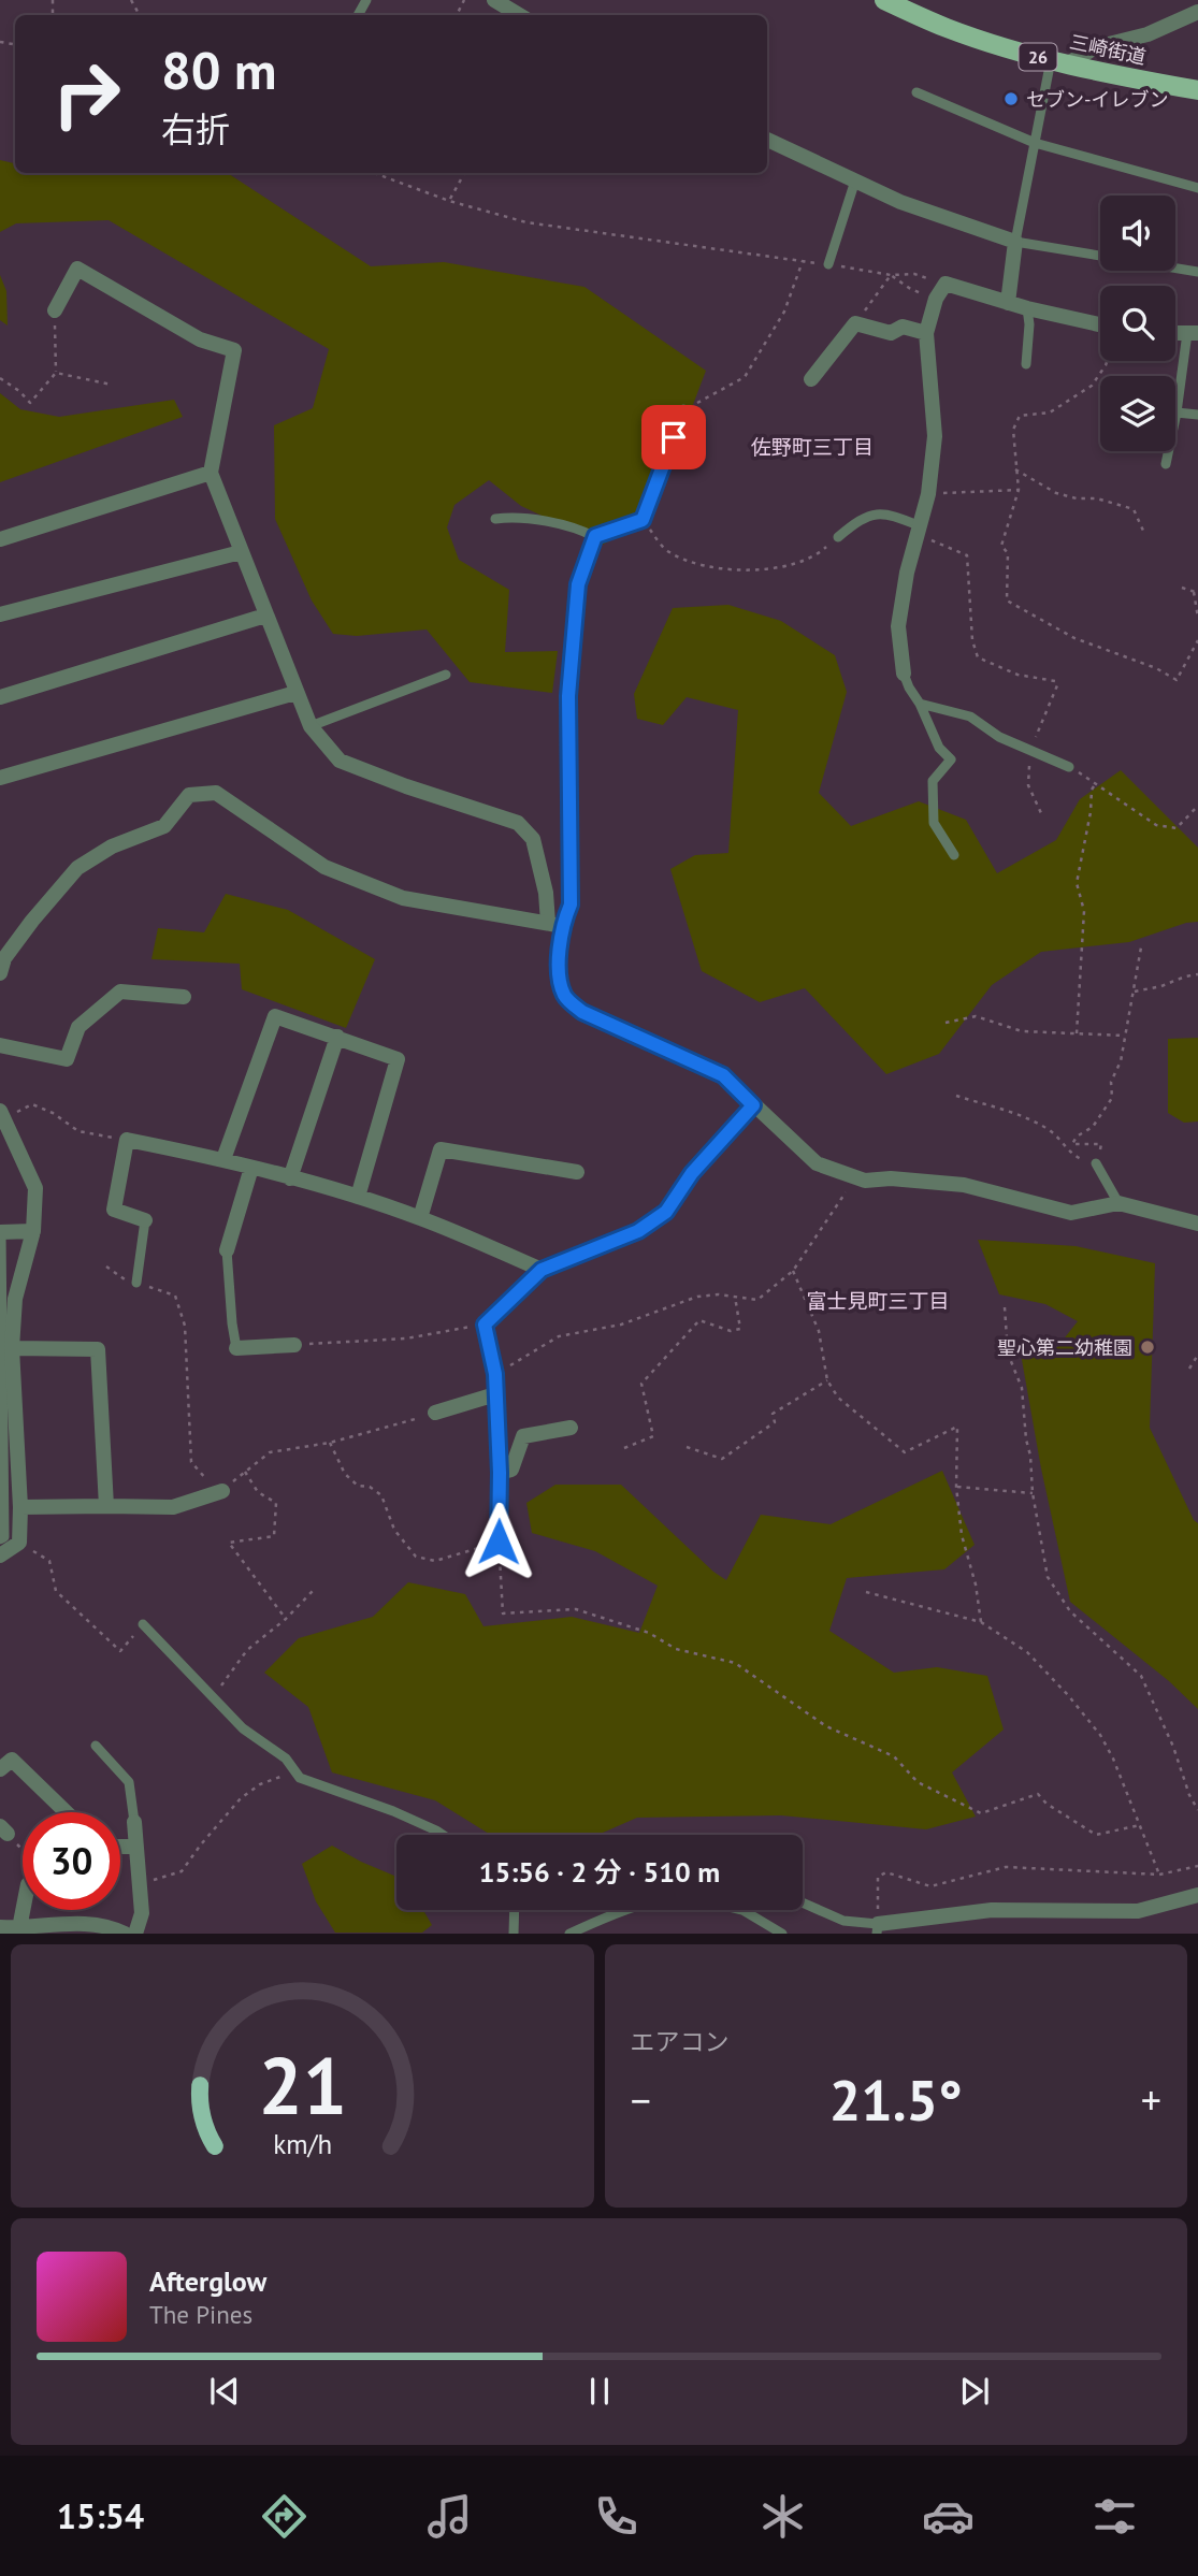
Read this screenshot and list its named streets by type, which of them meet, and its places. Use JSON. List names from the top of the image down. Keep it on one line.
{"streets":{"main road":["三崎街道","26"]},"districts":["佐野町三丁目","富士見町三丁目"],"places":["セブン-イレブン","聖心第二幼稚園"],"page":{"turn":["80 m","右折"],"limit":"30","trip":"15:56 · 2 分 · 510 m","tile":"エアコン","heat":["−","21.5°","+"],"song":["Afterglow","The Pines"],"tabs":"15:54","gauge":["21","km/h"]}}
